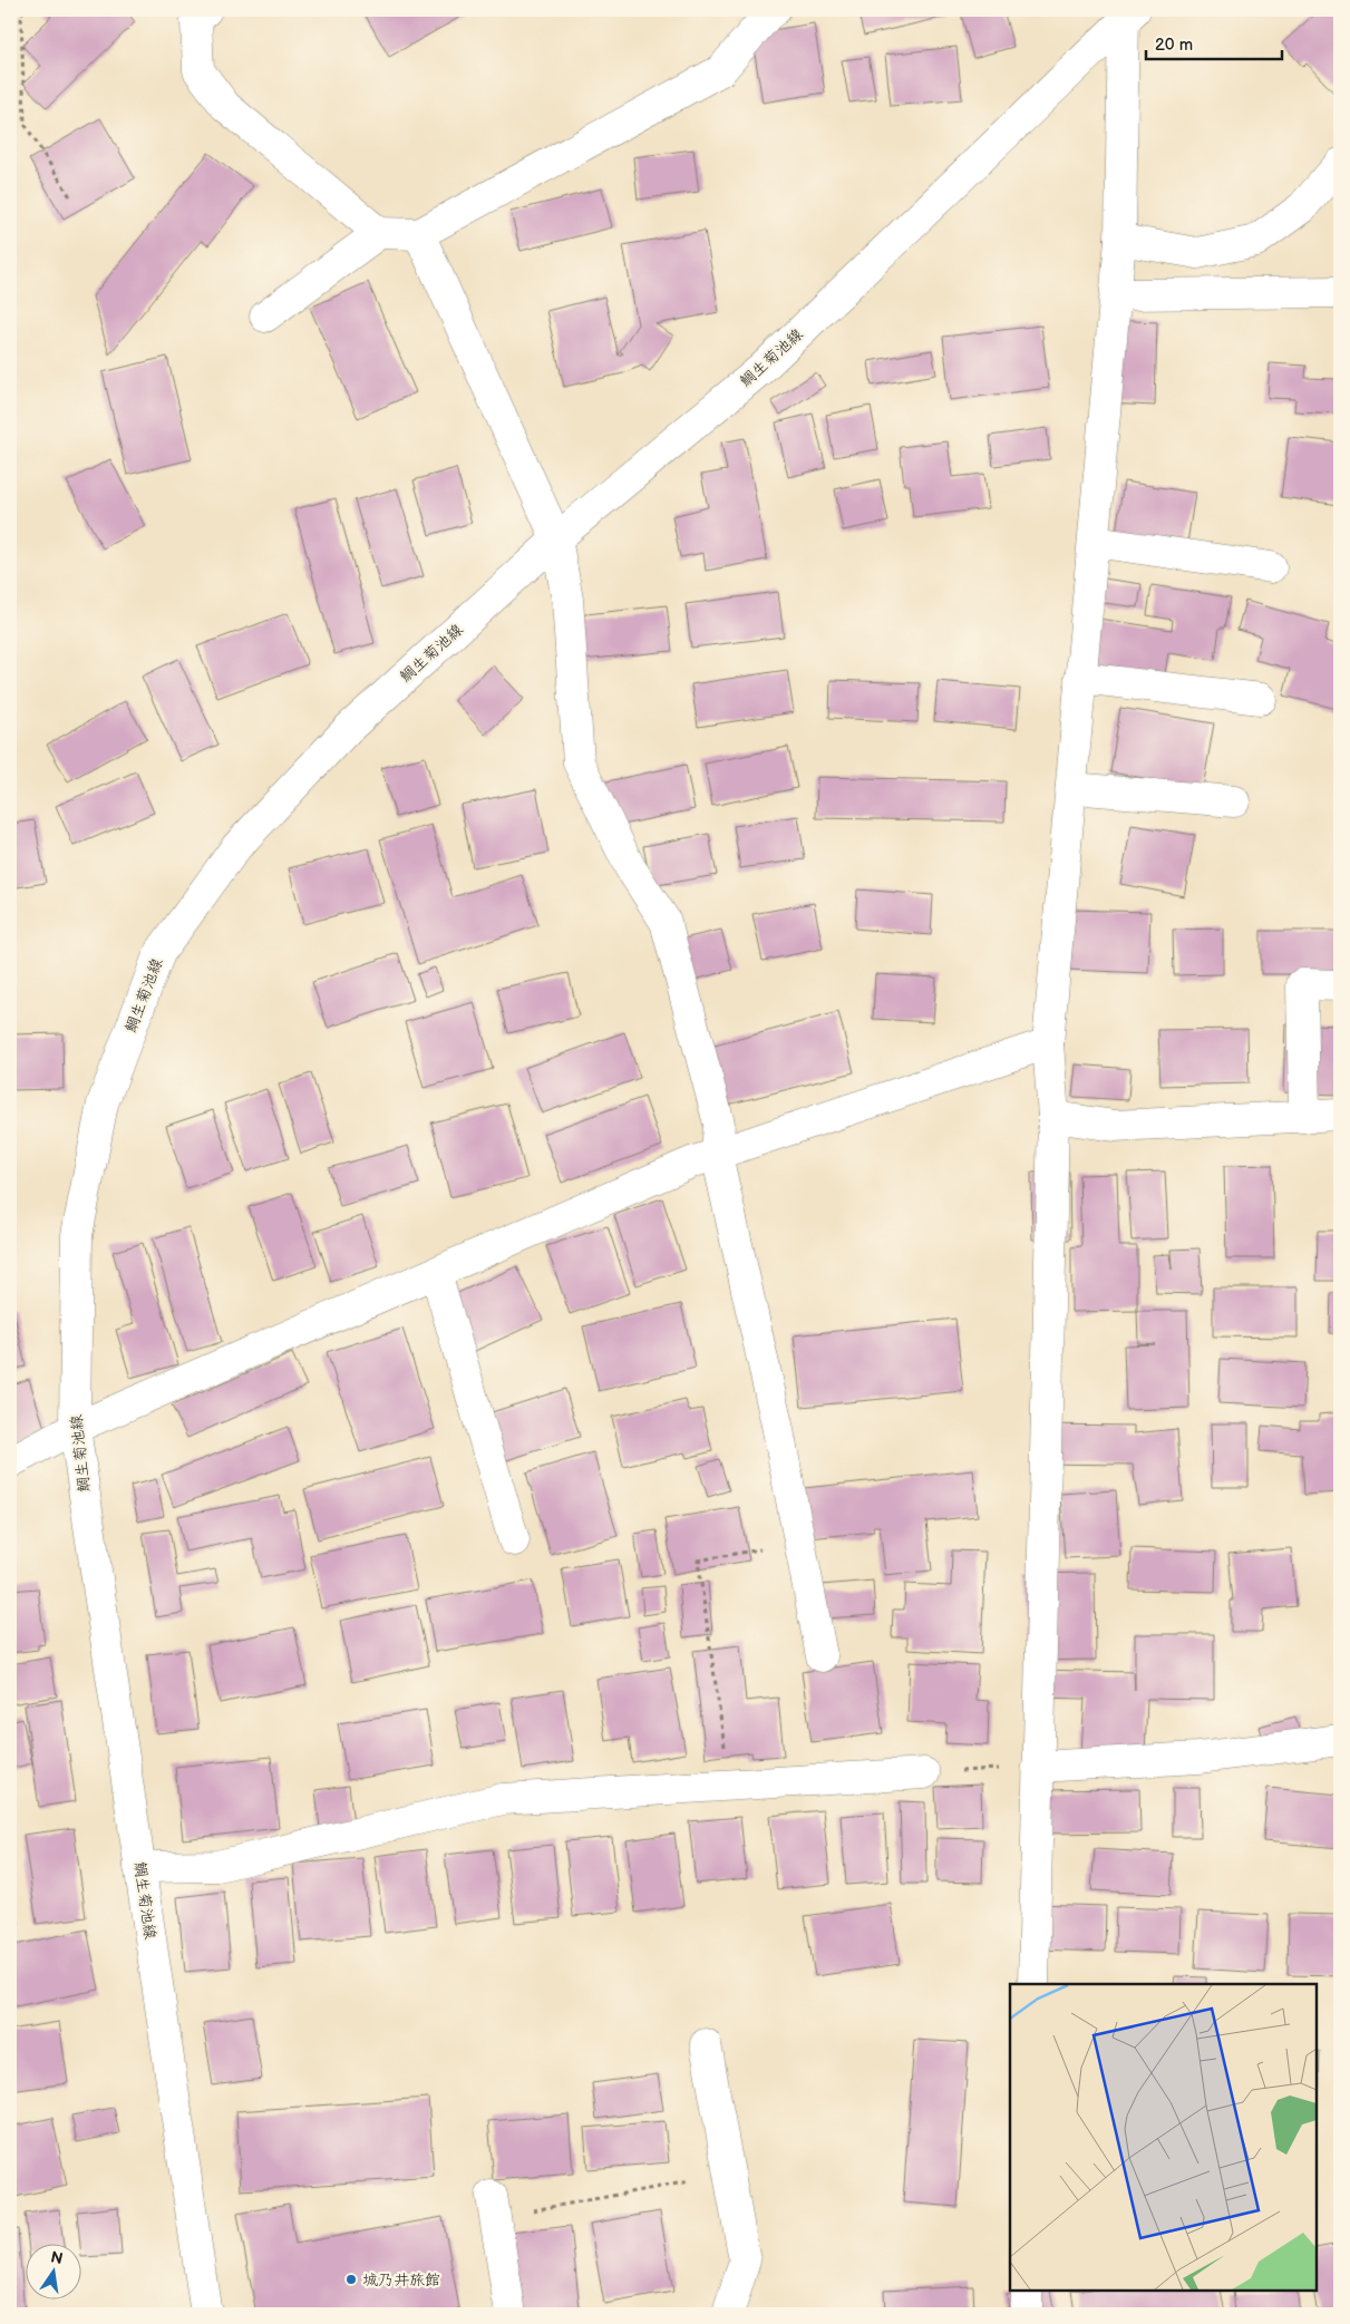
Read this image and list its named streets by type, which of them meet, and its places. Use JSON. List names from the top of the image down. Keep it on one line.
{"streets":{"street":["鯛生菊池線"]},"places":["城乃井旅館"],"scale_bar":"20 m","north":"top"}
